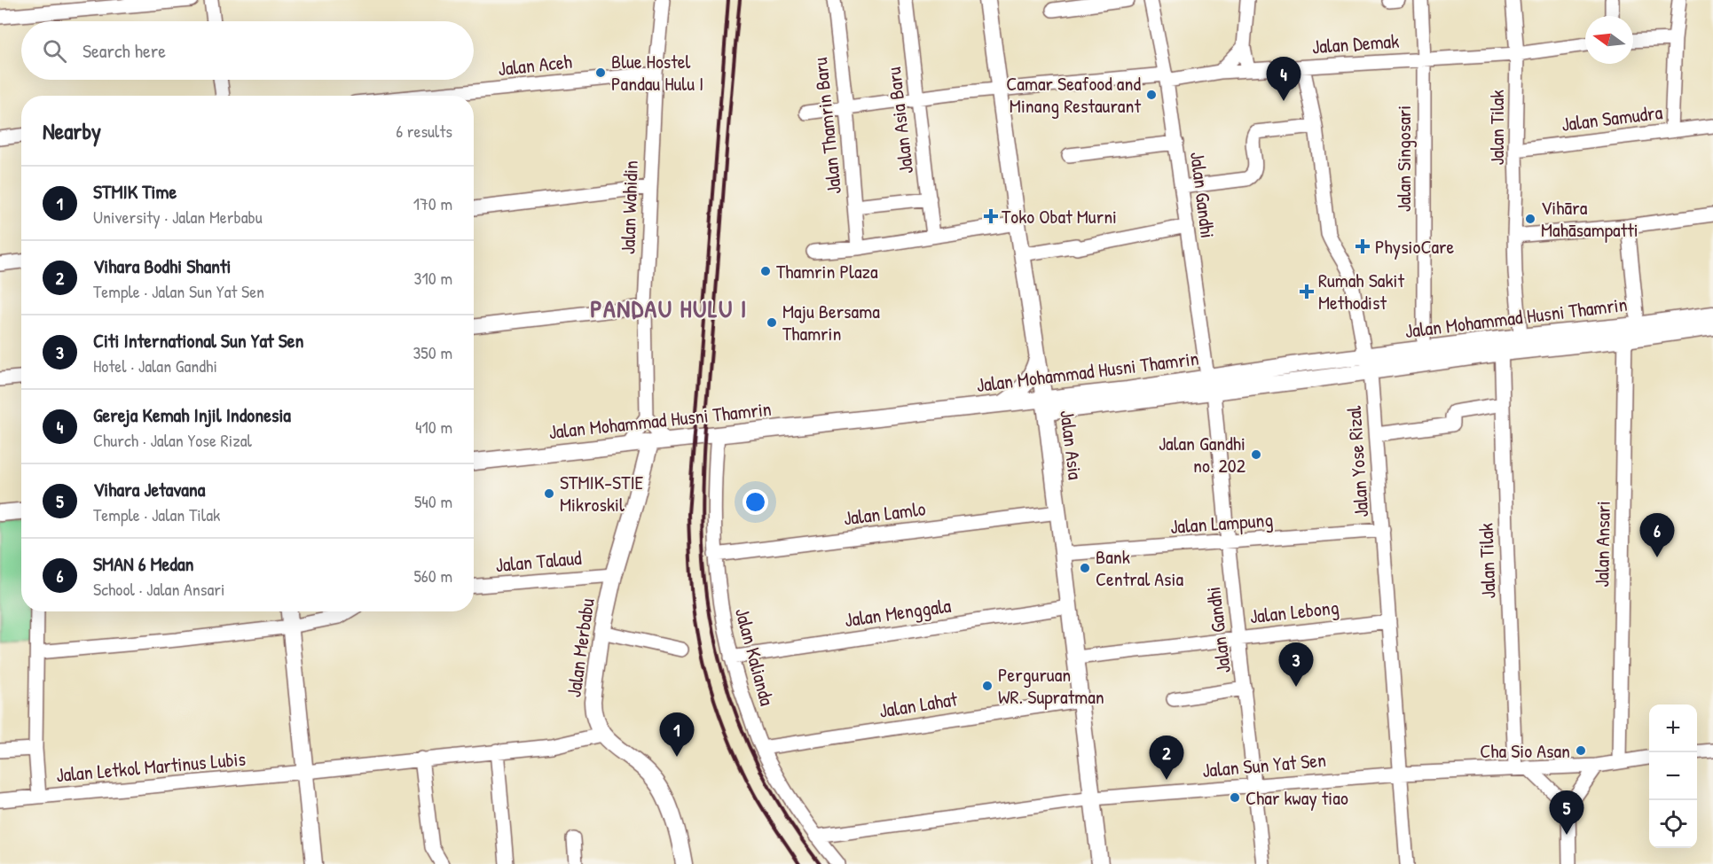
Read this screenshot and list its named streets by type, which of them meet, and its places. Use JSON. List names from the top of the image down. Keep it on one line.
{"streets":{"main road":["Jalan Mohammad Husni Thamrin","Jalan Asia","Jalan Merbabu"],"street":["Jalan Demak","Jalan Aceh","Jalan Samudra","Jalan Asia Baru","Jalan Thamrin Baru","Jalan Tilak","Jalan Singosari","Jalan Gandhi","Jalan Wahidin","Jalan Yose Rizal","Jalan Lamlo","Jalan Lampung","Jalan Ansari","Jalan Talaud","Jalan Lebong","Jalan Menggala","Jalan Kalianda","Jalan Lahat","Jalan Sun Yat Sen","Jalan Letkol Martinus Lubis"]},"crossings":[["Jalan Demak","Jalan Asia Baru"],["Jalan Demak","Jalan Thamrin Baru"],["Jalan Demak","Jalan Tilak"],["Jalan Demak","Jalan Singosari"],["Jalan Demak","Jalan Gandhi"],["Jalan Demak","Jalan Asia"],["Jalan Demak","Jalan Yose Rizal"],["Jalan Aceh","Jalan Wahidin"],["Jalan Samudra","Jalan Tilak"],["Jalan Tilak","Jalan Mohammad Husni Thamrin"],["Jalan Tilak","Jalan Sun Yat Sen"],["Jalan Singosari","Jalan Mohammad Husni Thamrin"],["Jalan Gandhi","Jalan Mohammad Husni Thamrin"],["Jalan Gandhi","Jalan Lampung"],["Jalan Gandhi","Jalan Lebong"],["Jalan Gandhi","Jalan Sun Yat Sen"],["Jalan Mohammad Husni Thamrin","Jalan Asia"],["Jalan Mohammad Husni Thamrin","Jalan Yose Rizal"],["Jalan Mohammad Husni Thamrin","Jalan Ansari"],["Jalan Mohammad Husni Thamrin","Jalan Merbabu"],["Jalan Mohammad Husni Thamrin","Jalan Kalianda"],["Jalan Asia","Jalan Lamlo"],["Jalan Asia","Jalan Lampung"],["Jalan Asia","Jalan Lebong"],["Jalan Asia","Jalan Menggala"],["Jalan Asia","Jalan Lahat"],["Jalan Asia","Jalan Sun Yat Sen"],["Jalan Yose Rizal","Jalan Lampung"],["Jalan Yose Rizal","Jalan Lebong"],["Jalan Yose Rizal","Jalan Sun Yat Sen"],["Jalan Lamlo","Jalan Kalianda"],["Jalan Ansari","Jalan Sun Yat Sen"],["Jalan Talaud","Jalan Merbabu"],["Jalan Menggala","Jalan Kalianda"],["Jalan Merbabu","Jalan Letkol Martinus Lubis"],["Jalan Kalianda","Jalan Lahat"],["Jalan Kalianda","Jalan Sun Yat Sen"]],"districts":["PANDAU HULU I"],"places":{"other":["Blue Hostel Pandau Hulu I","Camar Seafood and Minang Restaurant","Vihāra Mahāsampatti","Thamrin Plaza","Maju Bersama Thamrin","Jalan Gandhi no. 202","STMIK-STIE Mikroskil","Bank Central Asia","Perguruan WR. Supratman","Cha Sio Asan","Char kway tiao"],"health":["Toko Obat Murni","PhysioCare","Rumah Sakit Methodist"]},"north":"left","page":{"search":"Search here","pins":["4","6","3","1","2","5"],"heading":["Nearby","6 results"],"list":[{"mark":"1","name":"STMIK Time","note":"University · Jalan Merbabu","value":"170 m"},{"mark":"2","name":"Vihara Bodhi Shanti","note":"Temple · Jalan Sun Yat Sen","value":"310 m"},{"mark":"3","name":"Citi International Sun Yat Sen","note":"Hotel · Jalan Gandhi","value":"350 m"},{"mark":"4","name":"Gereja Kemah Injil Indonesia","note":"Church · Jalan Yose Rizal","value":"410 m"},{"mark":"5","name":"Vihara Jetavana","note":"Temple · Jalan Tilak","value":"540 m"},{"mark":"6","name":"SMAN 6 Medan","note":"School · Jalan Ansari","value":"560 m"}],"map_buttons":["+","−"]}}
